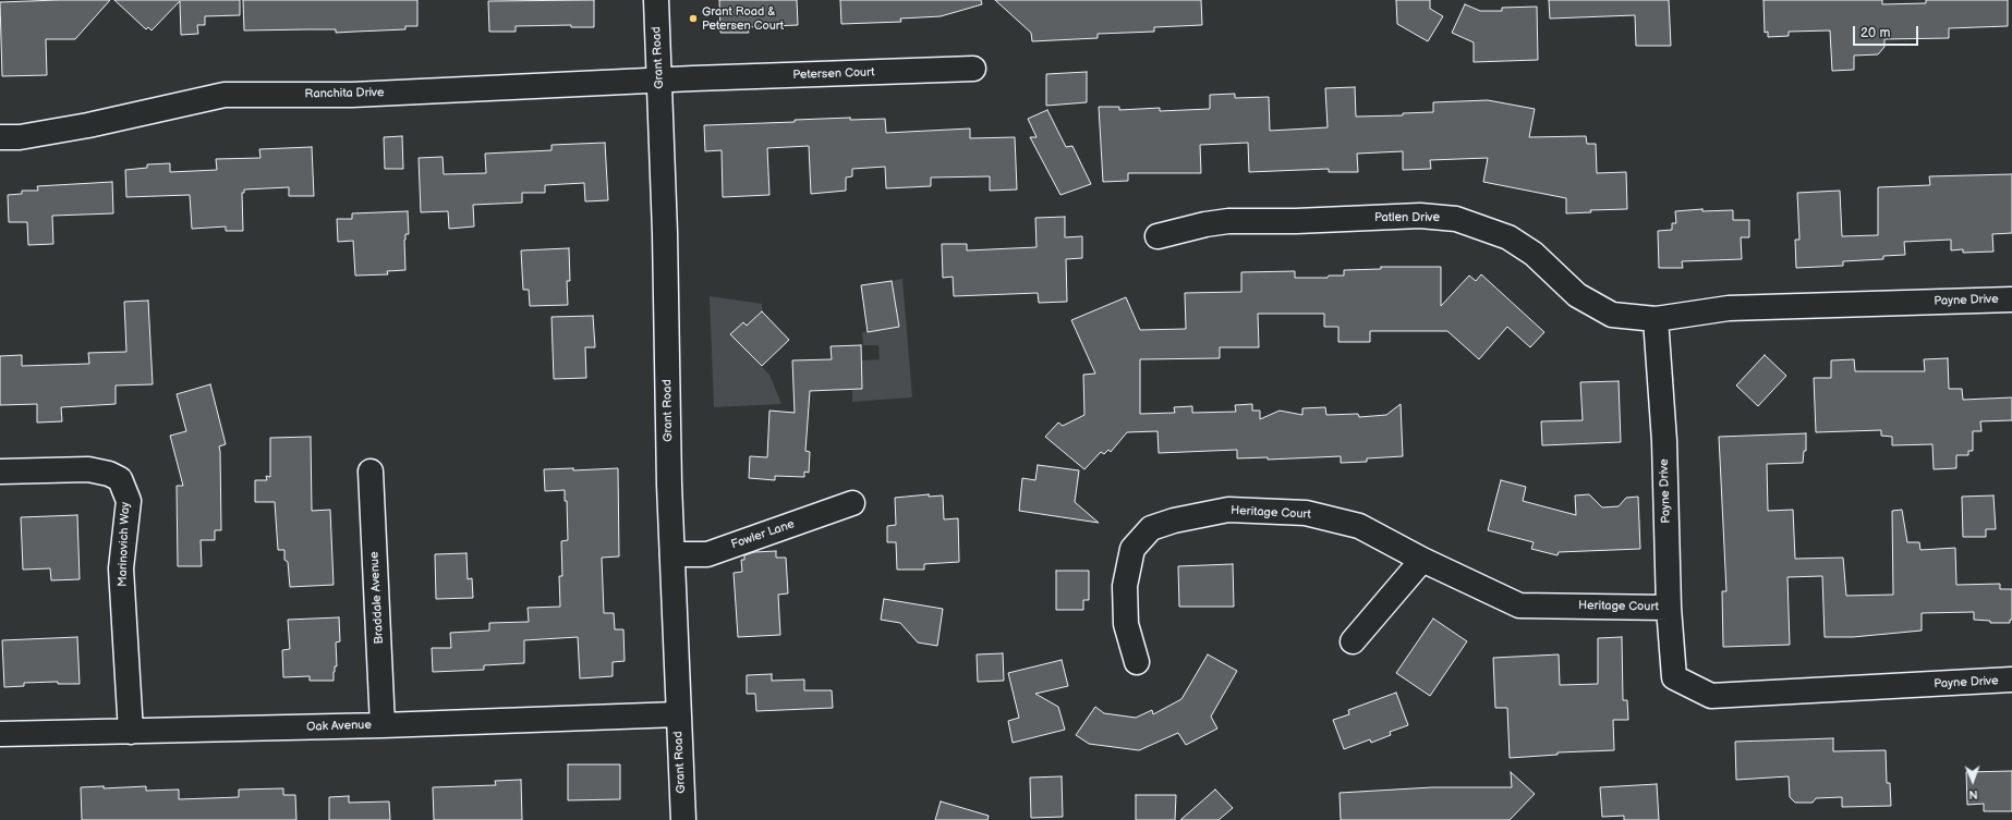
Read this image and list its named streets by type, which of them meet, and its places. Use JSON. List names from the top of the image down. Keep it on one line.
{"streets":{"street":["Grant Road","Petersen Court","Ranchita Drive","Patlen Drive","Payne Drive","Heritage Court","Fowler Lane","Marinovich Way","Braddale Avenue","Oak Avenue"]},"crossings":[["Grant Road","Ranchita Drive"],["Grant Road","Fowler Lane"],["Grant Road","Oak Avenue"],["Petersen Court","Ranchita Drive"],["Patlen Drive","Payne Drive"],["Payne Drive","Heritage Court"],["Marinovich Way","Oak Avenue"],["Braddale Avenue","Oak Avenue"]],"places":["Grant Road & Petersen Court"],"scale_bar":"20 m","north":"bottom"}
